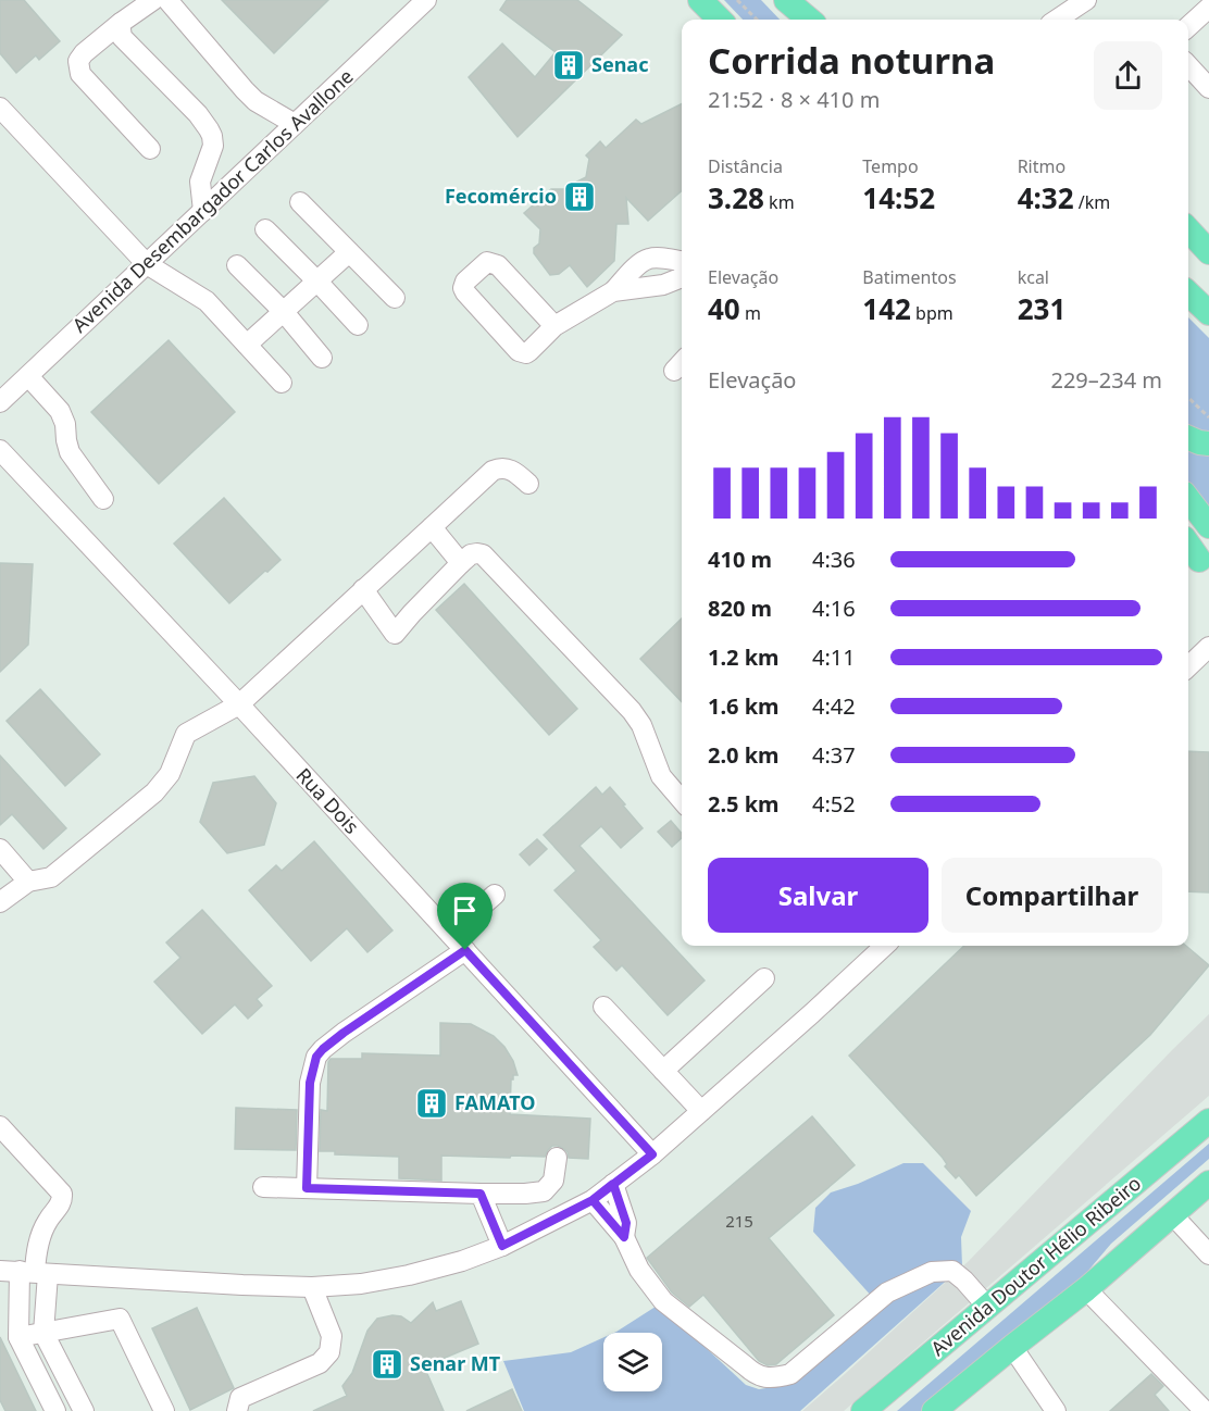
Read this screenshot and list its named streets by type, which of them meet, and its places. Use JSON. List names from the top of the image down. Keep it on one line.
{"streets":{"main road":["Avenida Doutor Hélio Ribeiro"],"street":["Avenida Desembargador Carlos Avallone","Rua Dois"]},"places":{"building":["Senac","Fecomércio","FAMATO","Senar MT"]},"house_numbers":["215"],"page":{"heading":["Corrida noturna","21:52 · 8 × 410 m"],"stats":[["Distância","3.28 km"],["Tempo","14:52"],["Ritmo","4:32 /km"],["Elevação","40 m"],["Batimentos","142 bpm"],["kcal","231"]],"chart":["Elevação","229–234 m"],"list":[{"name":"410 m","note":"4:36"},{"name":"820 m","note":"4:16"},{"name":"1.2 km","note":"4:11"},{"name":"1.6 km","note":"4:42"},{"name":"2.0 km","note":"4:37"},{"name":"2.5 km","note":"4:52"}],"buttons":["Salvar","Compartilhar"]}}
